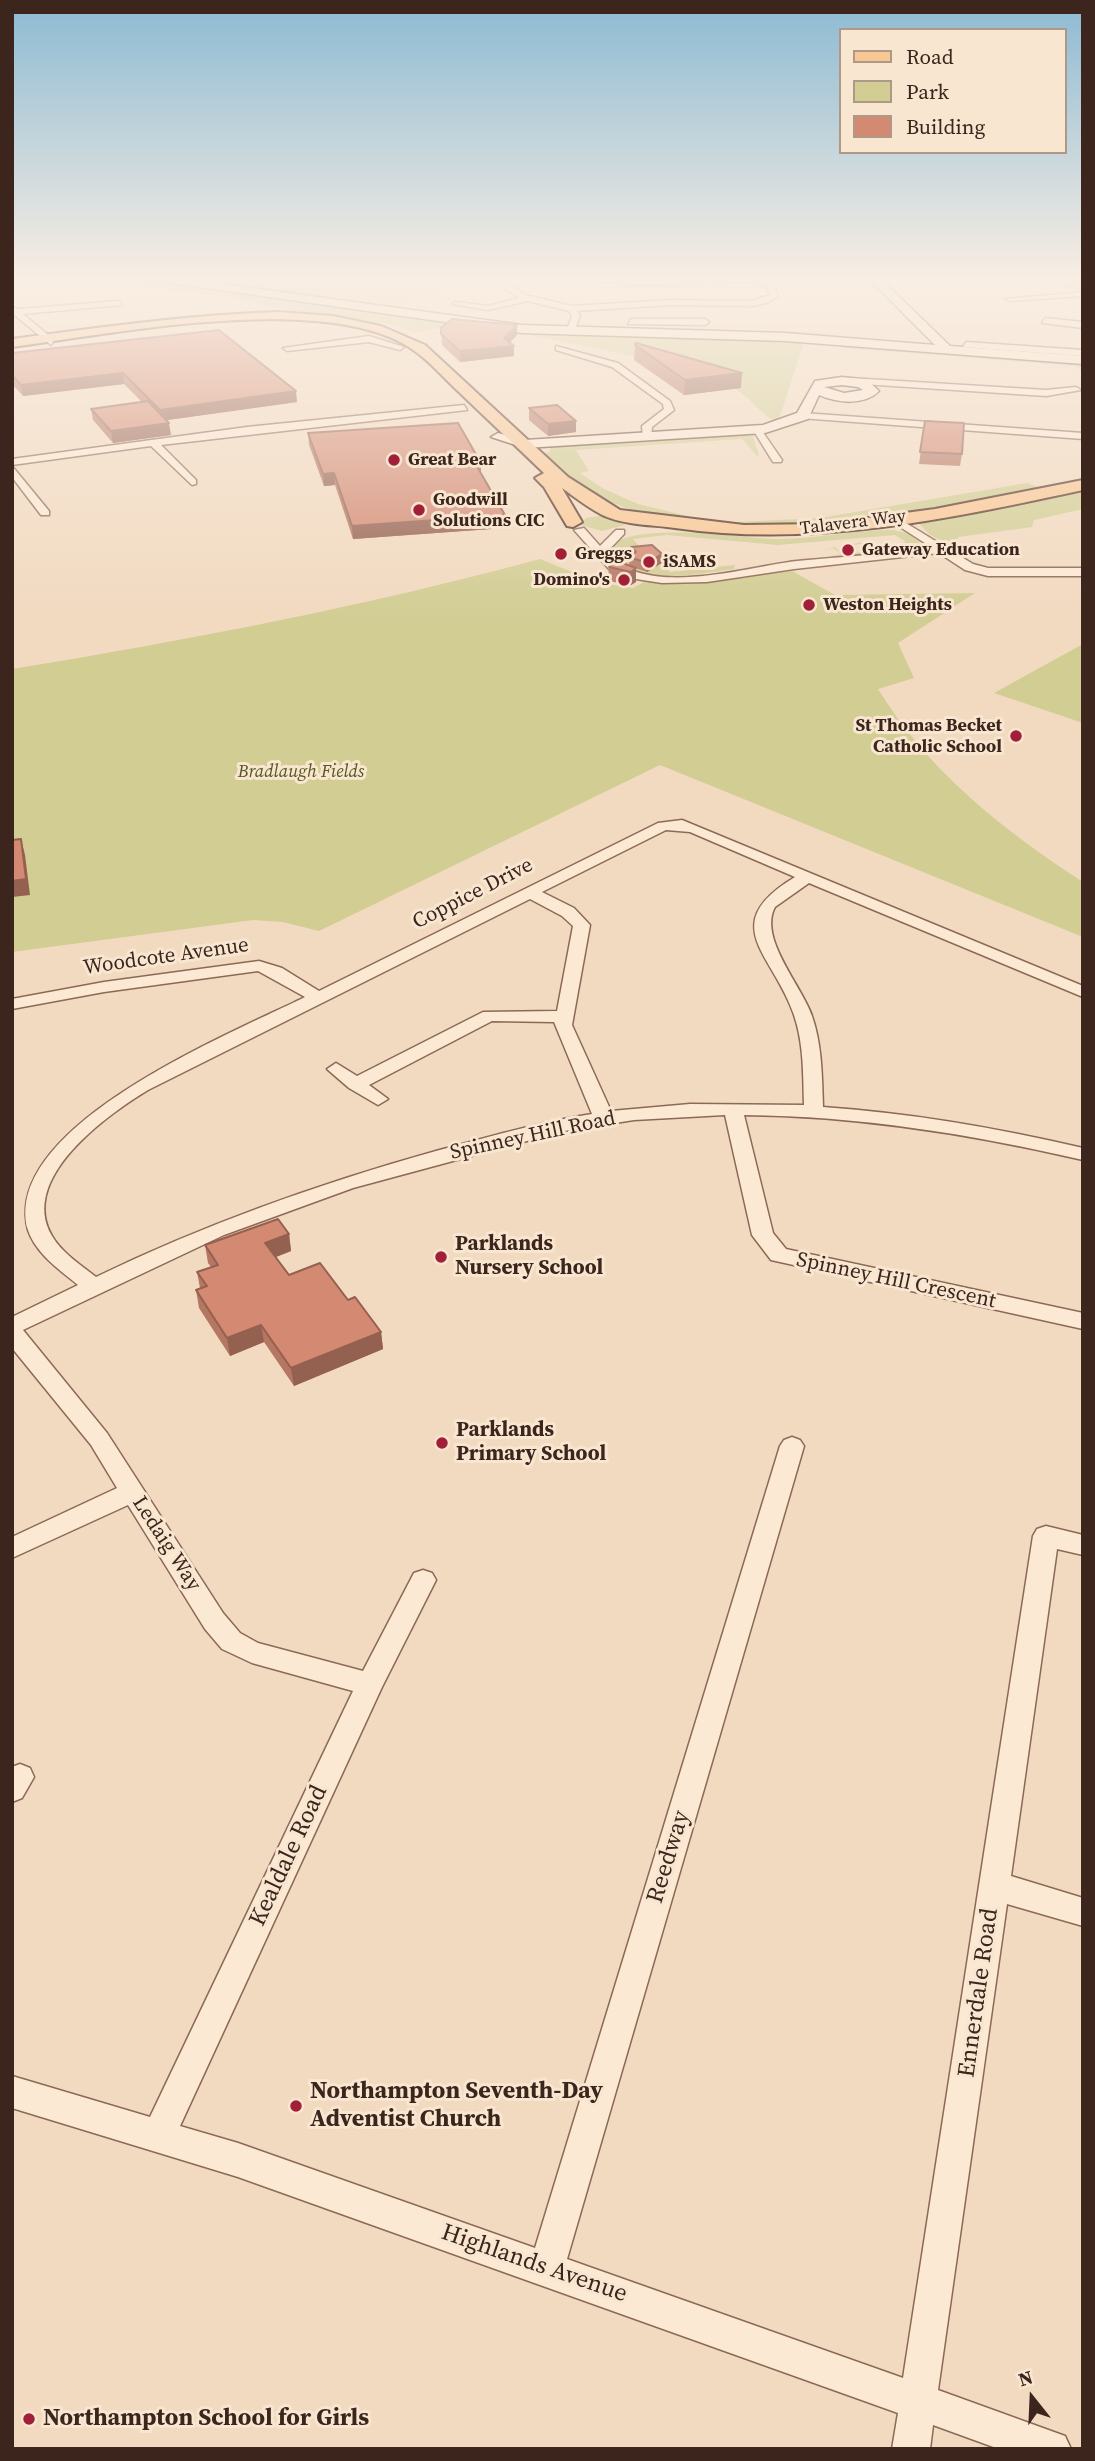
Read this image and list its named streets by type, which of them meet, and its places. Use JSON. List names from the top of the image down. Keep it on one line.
{"streets":{"main road":["Talavera Way"],"street":["Coppice Drive","Woodcote Avenue","Spinney Hill Road","Spinney Hill Crescent","Ledaig Way","Kealdale Road","Reedway","Ennerdale Road","Highlands Avenue"]},"crossings":[["Coppice Drive","Woodcote Avenue"],["Coppice Drive","Spinney Hill Road"],["Spinney Hill Road","Spinney Hill Crescent"],["Ledaig Way","Kealdale Road"],["Kealdale Road","Highlands Avenue"],["Reedway","Highlands Avenue"],["Ennerdale Road","Highlands Avenue"]],"parks":["Bradlaugh Fields"],"places":["Great Bear","Goodwill Solutions CIC","Gateway Education","Greggs","iSAMS","Domino's","Weston Heights","St Thomas Becket Catholic School","Parklands Nursery School","Parklands Primary School","Northampton Seventh-Day Adventist Church","Northampton School for Girls"],"legend":["Road","Park","Building"],"north":"top"}
